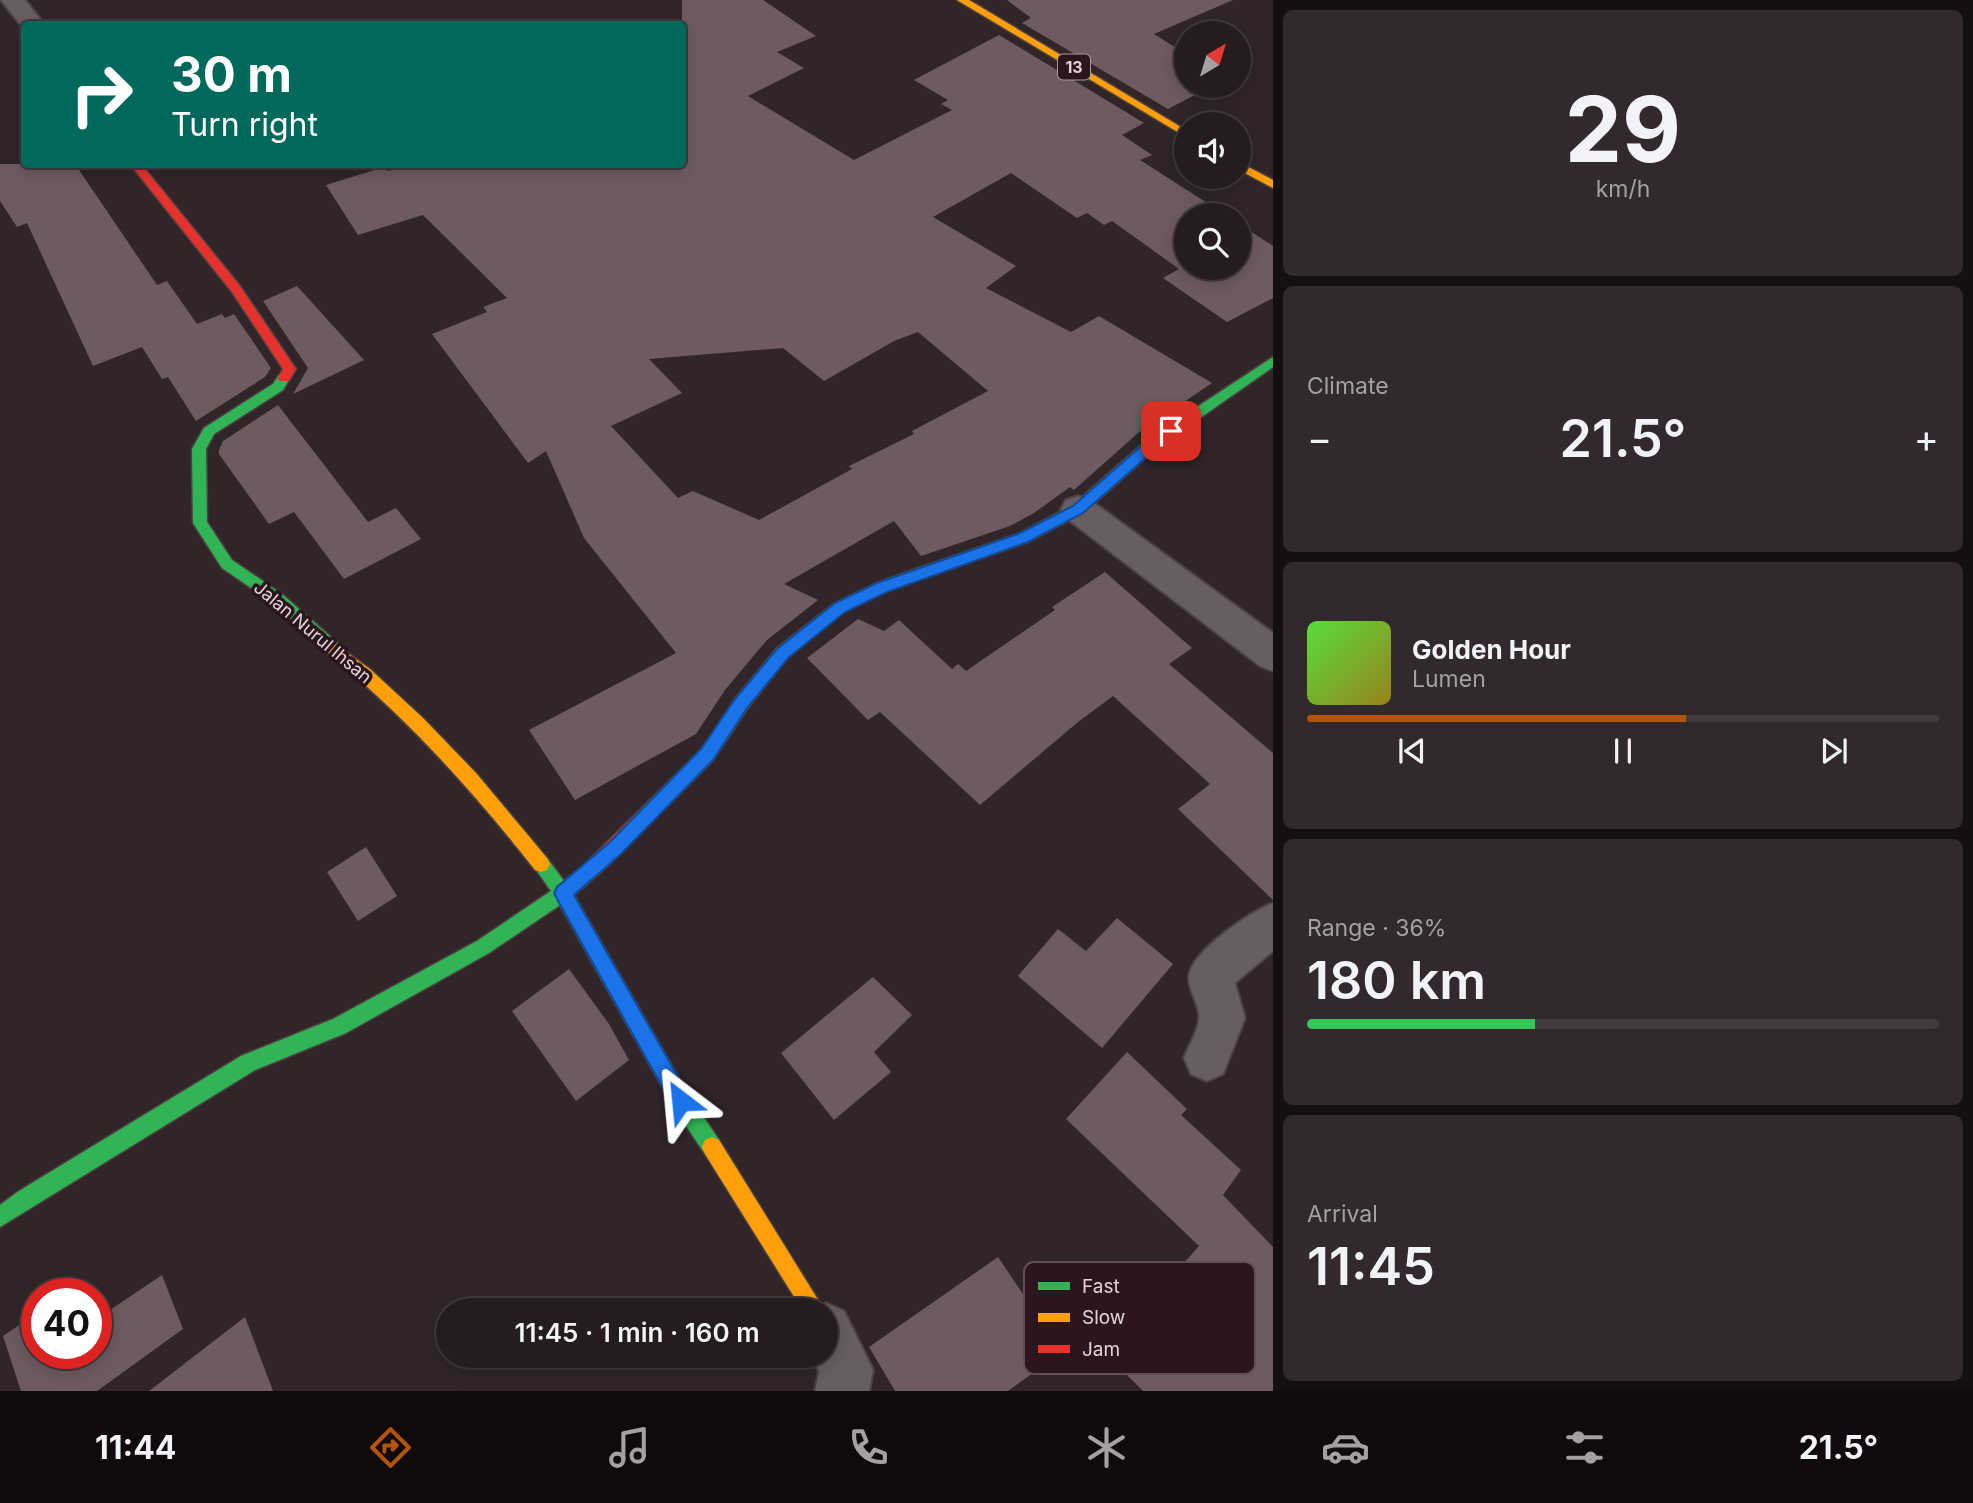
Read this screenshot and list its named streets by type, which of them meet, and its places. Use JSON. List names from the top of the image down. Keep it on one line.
{"streets":{"main road":["13","Jalan Nurul Ihsan"]},"legend":["Fast","Slow","Jam"],"north":"top right","page":{"tile":[["29","km/h"],"Climate",["Range · 36%","180 km"],["Arrival","11:45"]],"turn":["30 m","Turn right"],"heat":["−","21.5°","+"],"song":["Golden Hour","Lumen"],"limit":"40","trip":"11:45 · 1 min · 160 m","tabs":["11:44","21.5°"]}}
